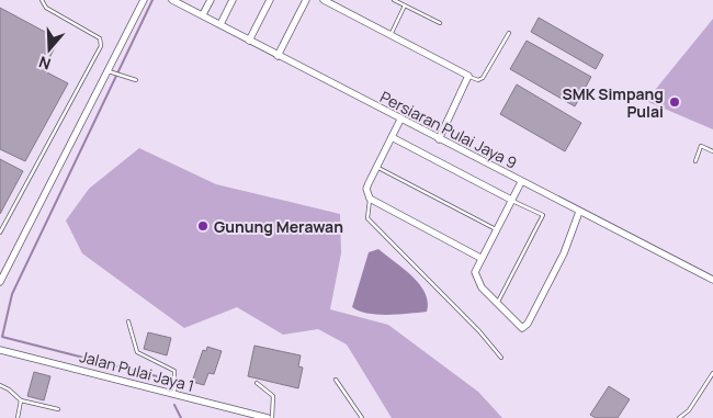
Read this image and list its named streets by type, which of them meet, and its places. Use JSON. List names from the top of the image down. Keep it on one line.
{"streets":{"street":["Persiaran Pulai Jaya 9","Jalan Pulai Jaya 1"]},"places":["SMK Simpang Pulai","Gunung Merawan"],"north":"bottom"}
